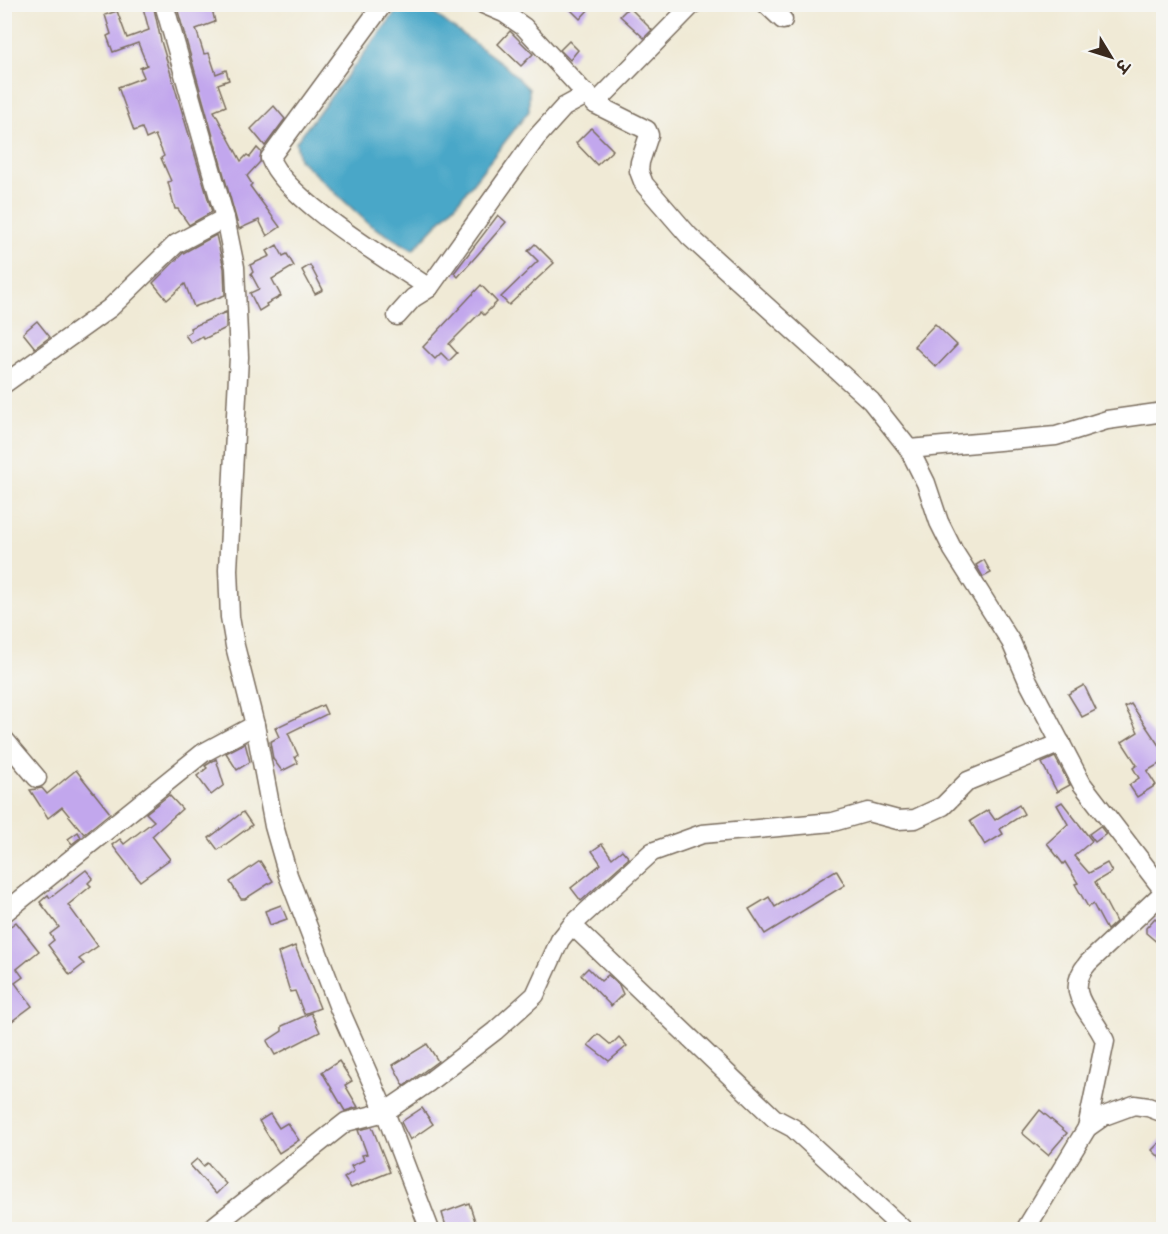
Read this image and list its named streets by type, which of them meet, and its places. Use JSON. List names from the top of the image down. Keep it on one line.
{"north":"bottom right"}
